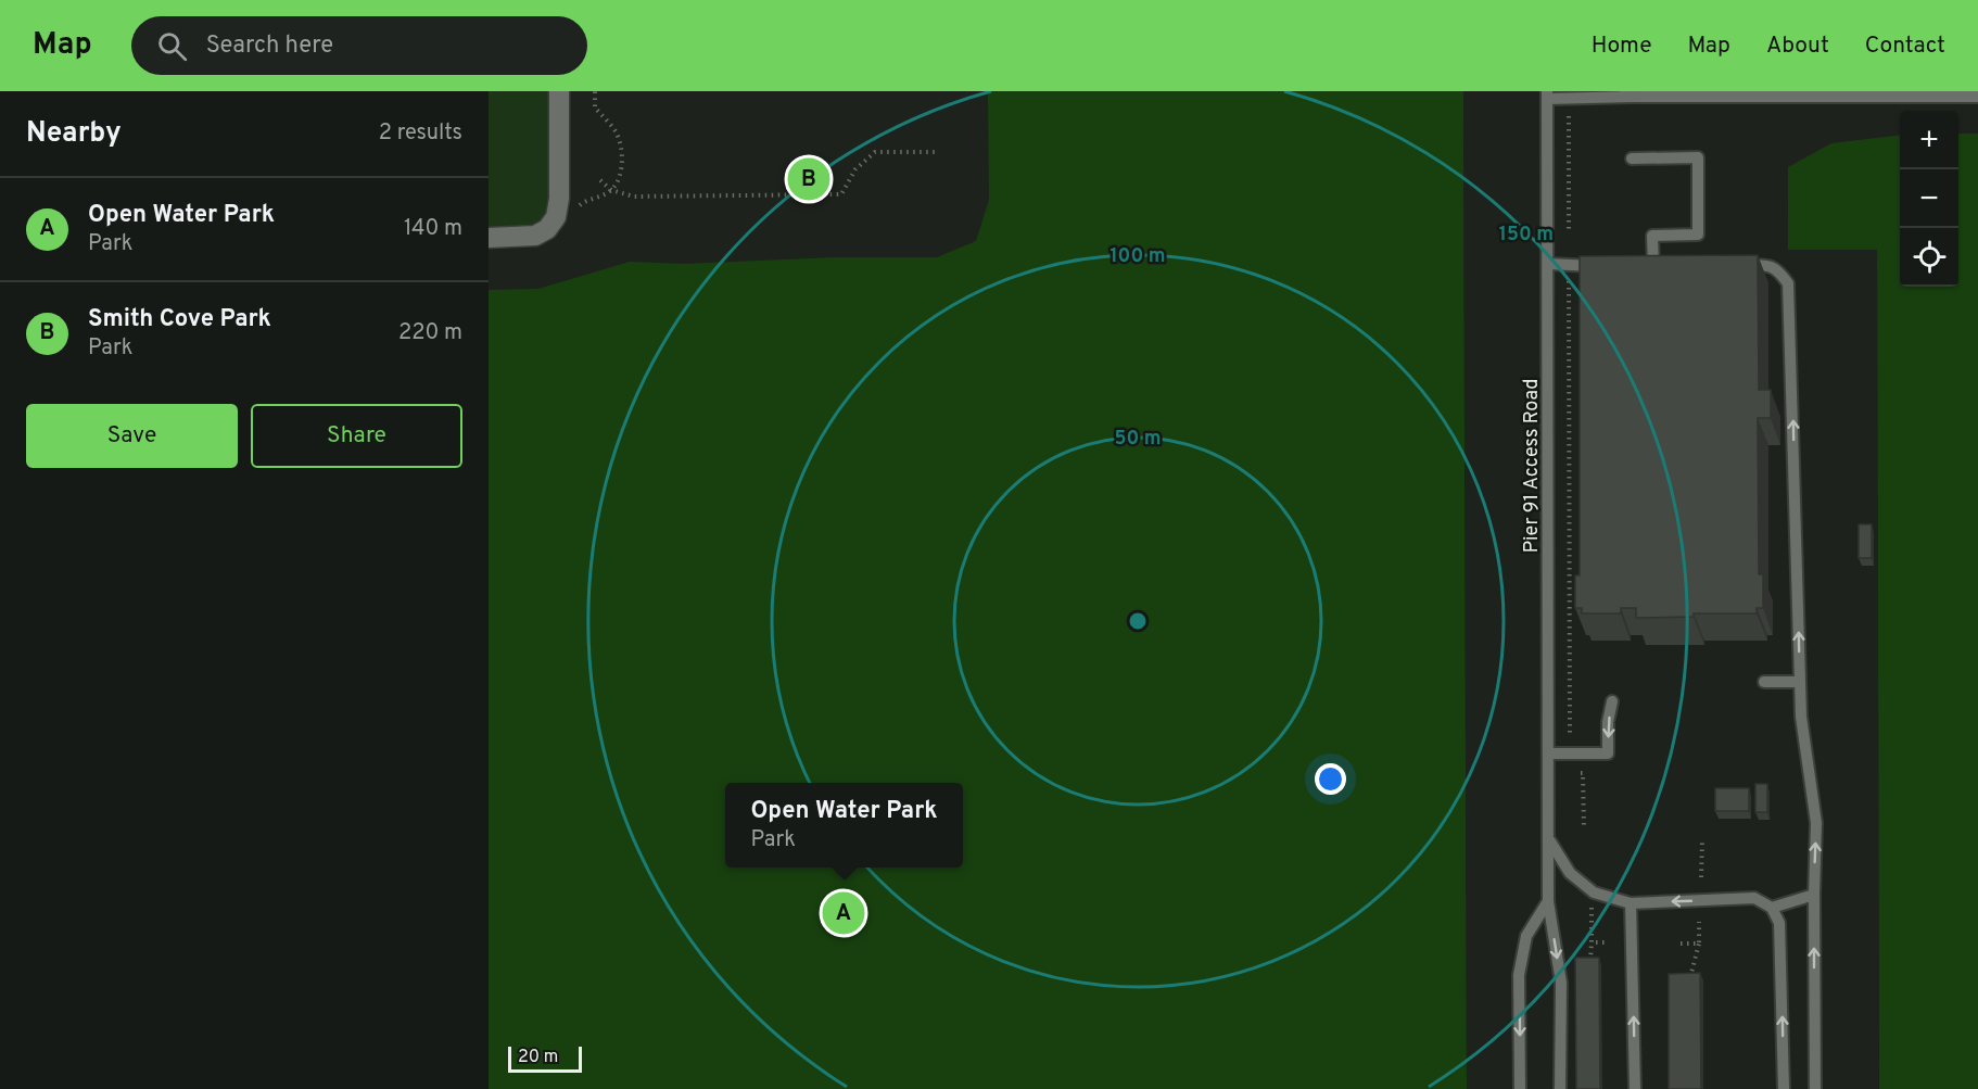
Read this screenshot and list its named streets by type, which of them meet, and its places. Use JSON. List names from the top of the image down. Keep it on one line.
{"streets":{"lane":["Pier 91 Access Road"]},"scale_bar":"20 m","page":{"header":"Map","search":"Search here","nav":["Home","Map","About","Contact"],"heading":["Nearby","2 results"],"map_buttons":["+","−"],"pins":["B","A"],"list":[{"mark":"A","name":"Open Water Park","note":"Park","value":"140 m"},{"mark":"B","name":"Smith Cove Park","note":"Park","value":"220 m"}],"buttons":["Save","Share"],"popup":["Open Water Park","Park"],"scale":"20 m"},"rings":["150 m","100 m","50 m"]}
